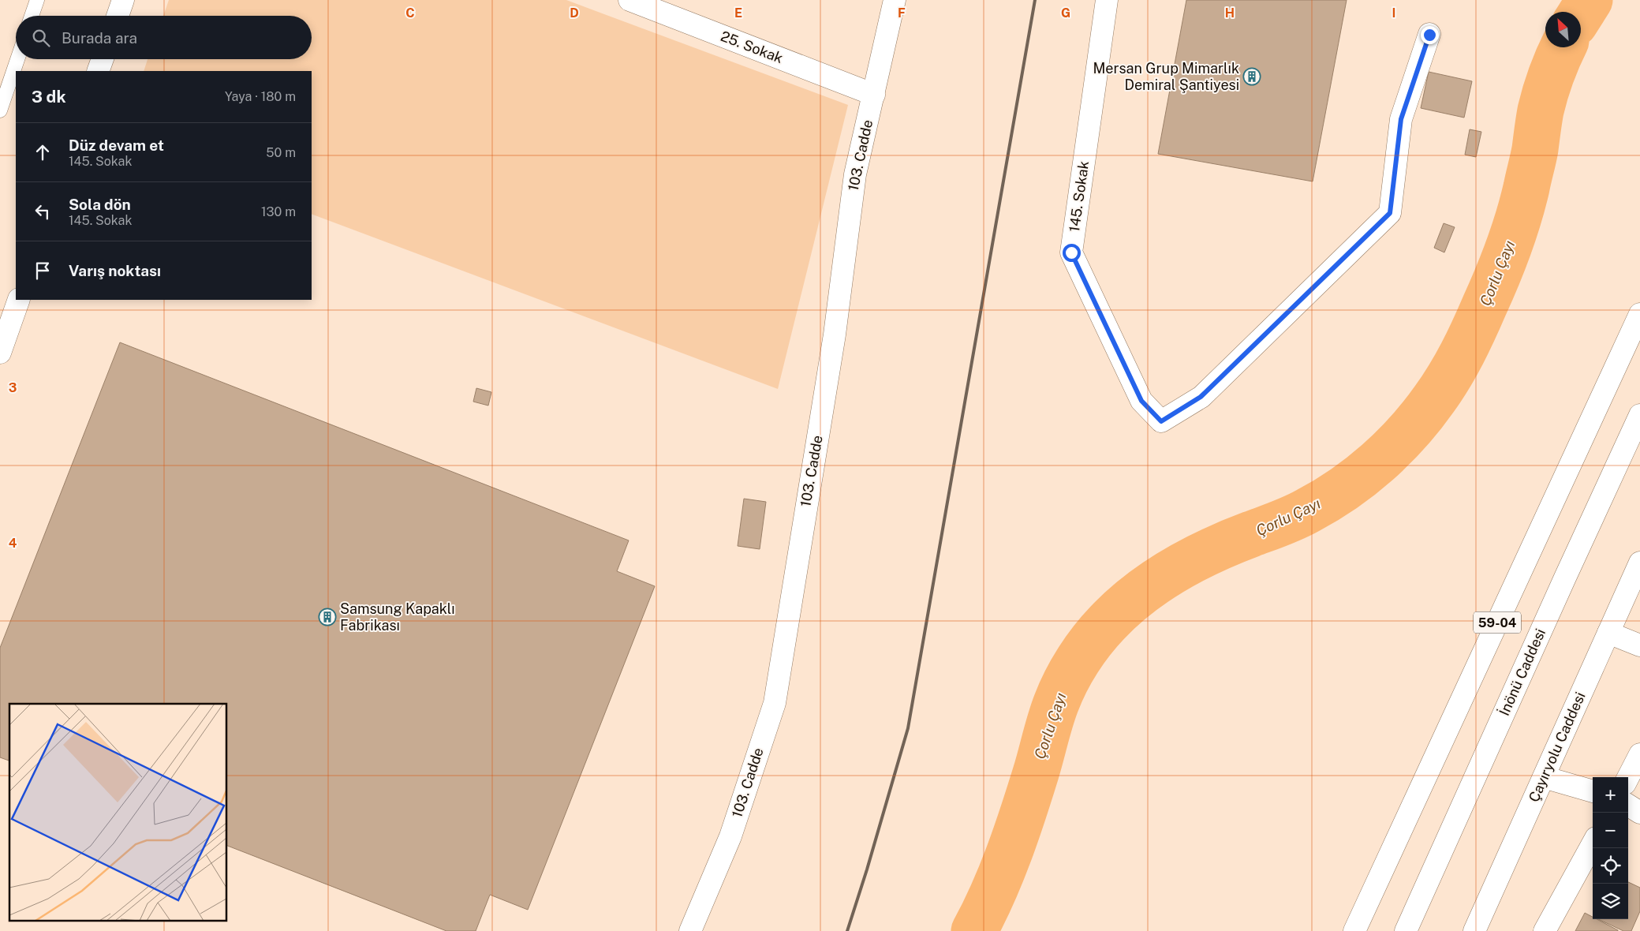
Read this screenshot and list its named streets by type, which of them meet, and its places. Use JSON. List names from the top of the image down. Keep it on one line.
{"streets":{"street":["25. Sokak","103. Cadde","145. Sokak","59-04","İnönü Caddesi","Çayıryolu Caddesi"]},"crossings":[["25. Sokak","103. Cadde"]],"water":["Çorlu Çayı"],"places":{"building":["Mersan Grup Mimarlık Demiral Şantiyesi","Samsung Kapaklı Fabrikası"]},"north":"top left","page":{"search":"Burada ara","heading":["3 dk","Yaya · 180 m"],"list":[["Düz devam et","145. Sokak","50 m"],["Sola dön","145. Sokak","130 m"],"Varış noktası"],"map_buttons":["+","−"]},"grid":{"columns":["C","D","E","F","G","H","I"],"rows":["3","4"]}}
